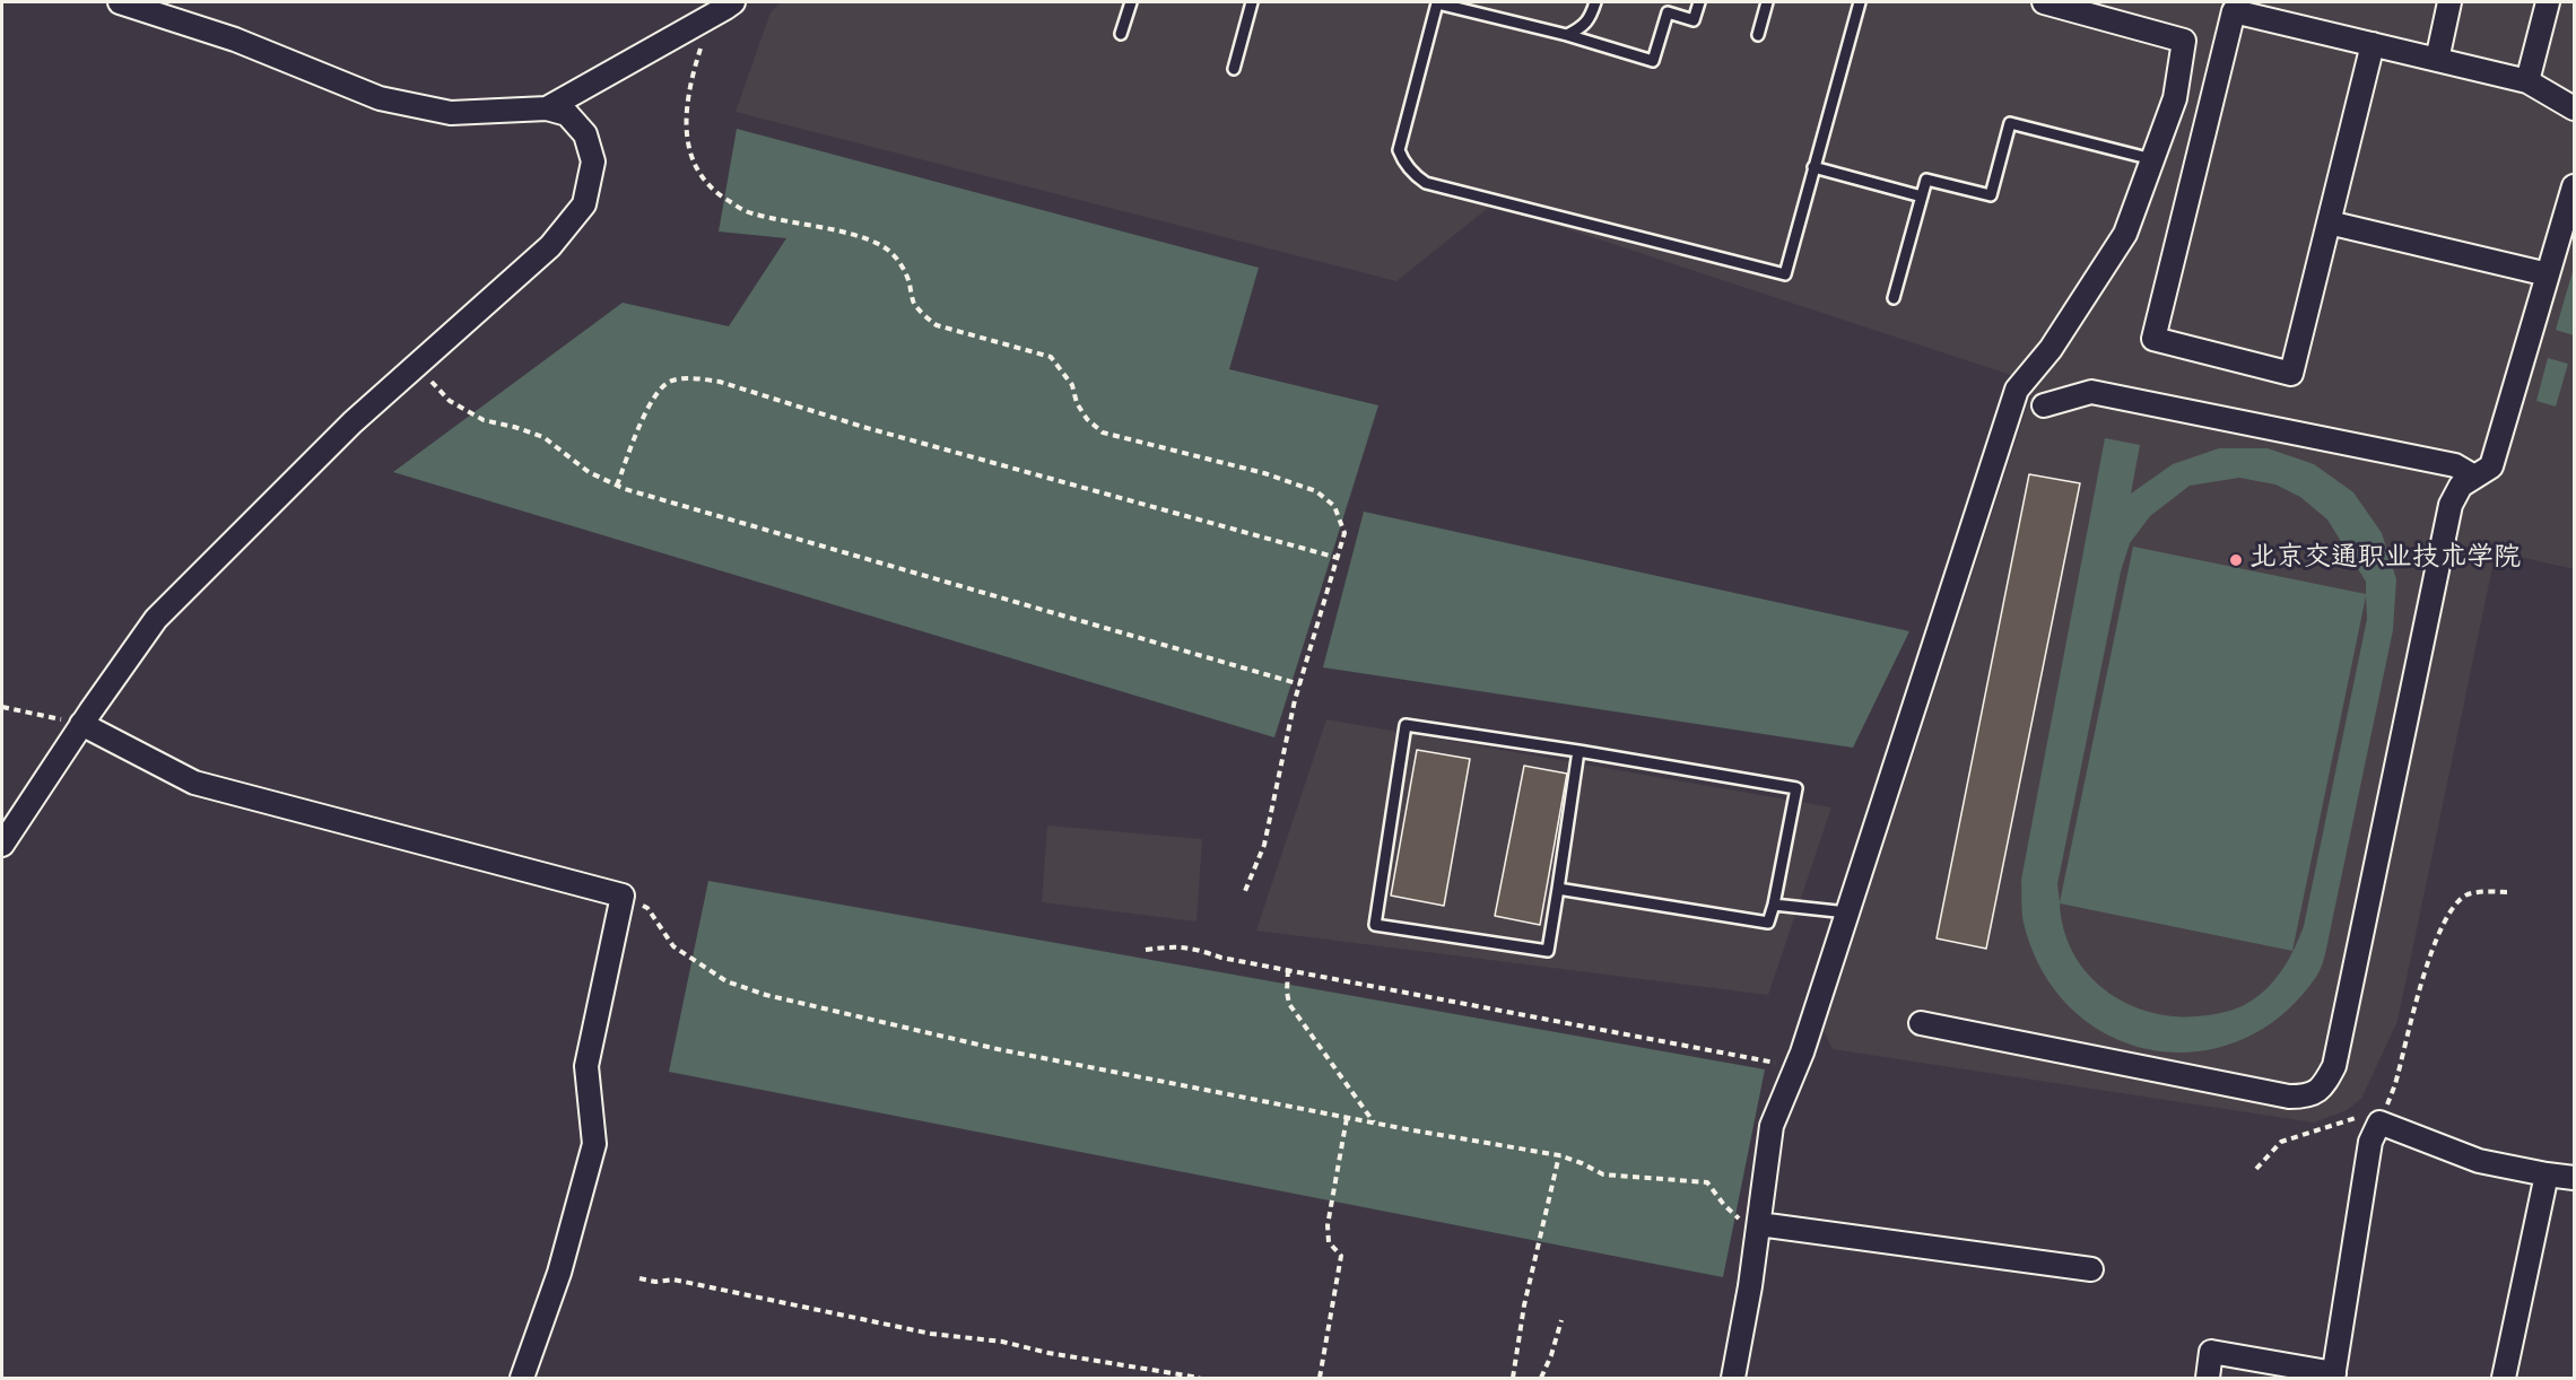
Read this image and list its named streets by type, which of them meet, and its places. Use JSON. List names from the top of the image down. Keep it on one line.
{"places":["北京交通职业技术学院"]}
